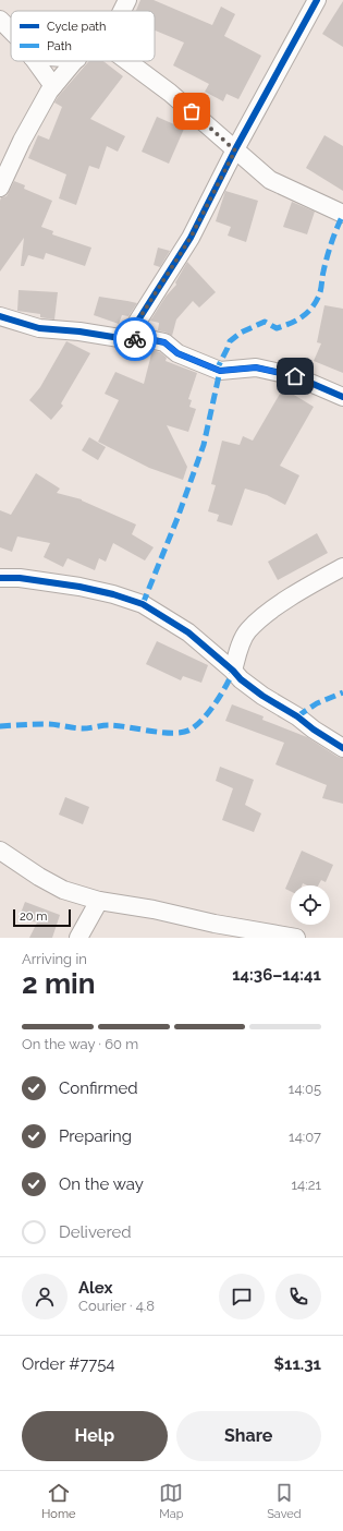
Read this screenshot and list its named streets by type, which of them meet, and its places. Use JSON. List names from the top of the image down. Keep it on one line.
{"legend":["Cycle path","Path"],"scale_bar":"20 m","page":{"scale":"20 m","heading":["2 min","Arriving in","14:36–14:41"],"panel":["Alex","Courier · 4.8","Order #7754","$11.31"],"bar":"On the way · 60 m","list":[["Confirmed","14:05"],["Preparing","14:07"],["On the way","14:21"],"Delivered"],"buttons":["Help","Share"],"tabs":["Home","Map","Saved"]}}
